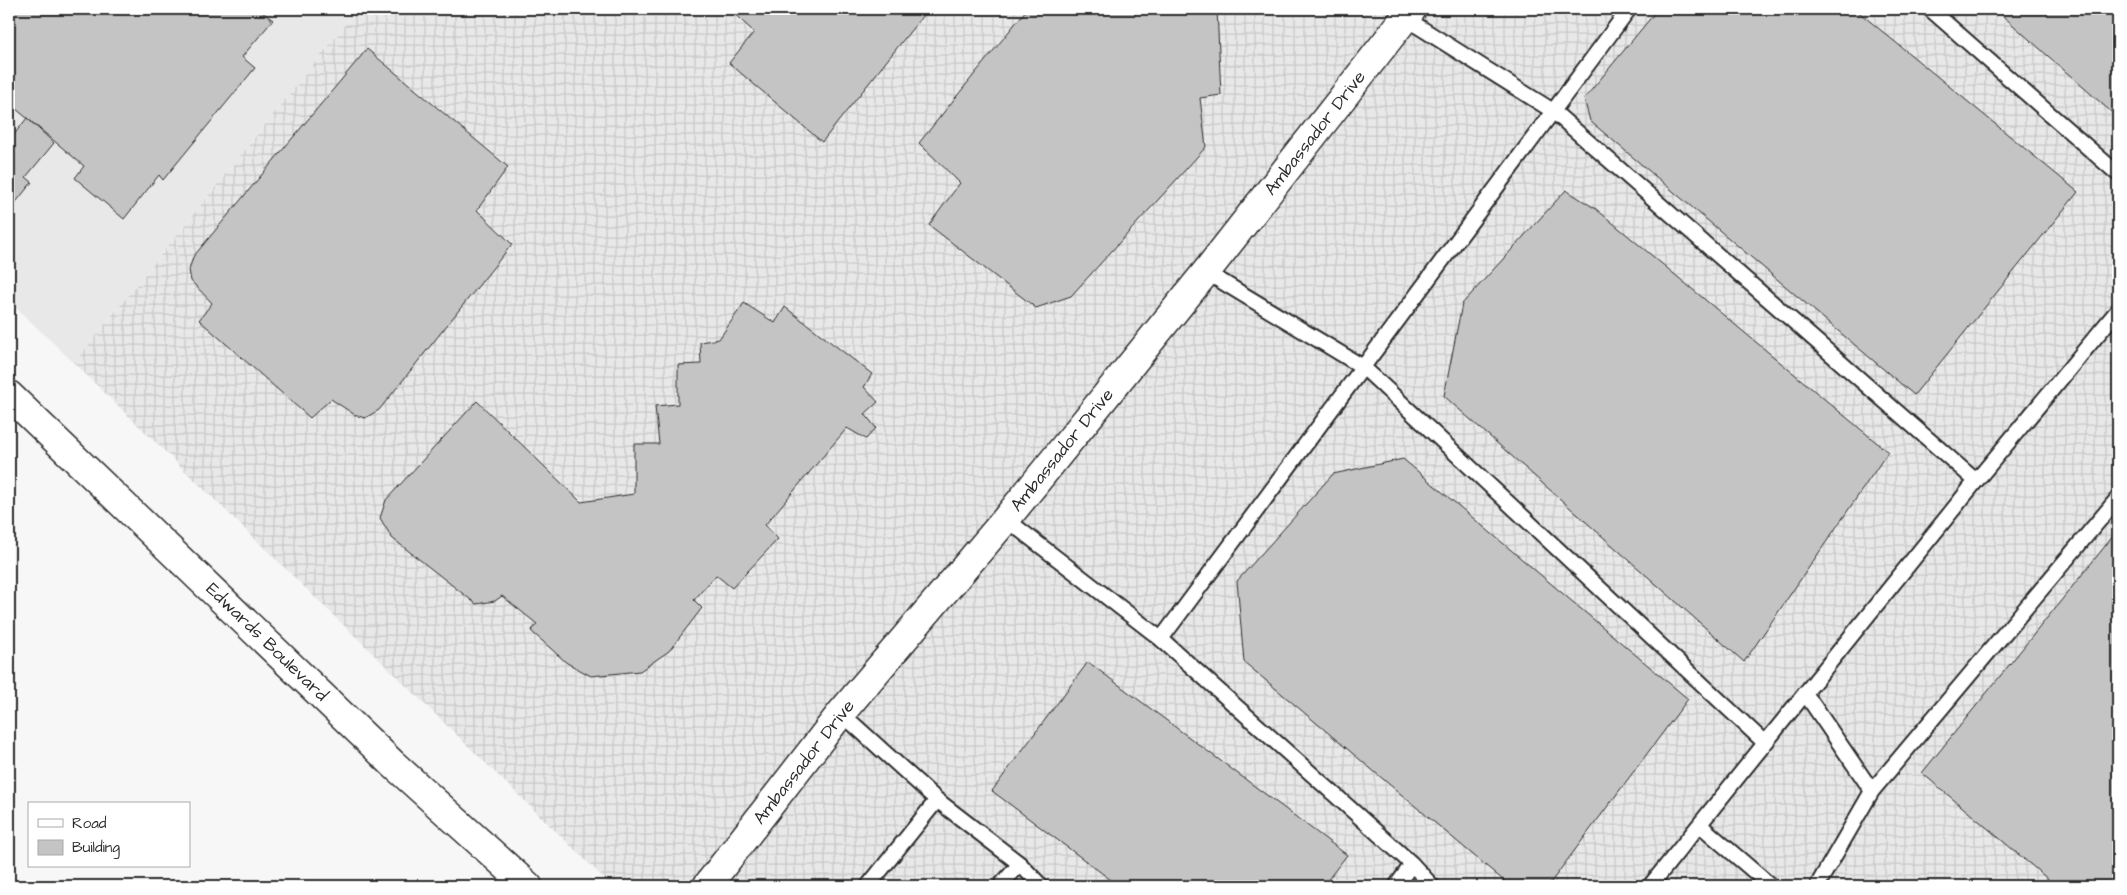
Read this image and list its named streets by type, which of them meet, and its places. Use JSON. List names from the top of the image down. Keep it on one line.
{"streets":{"street":["Ambassador Drive","Edwards Boulevard"]},"legend":["Road","Building"]}
